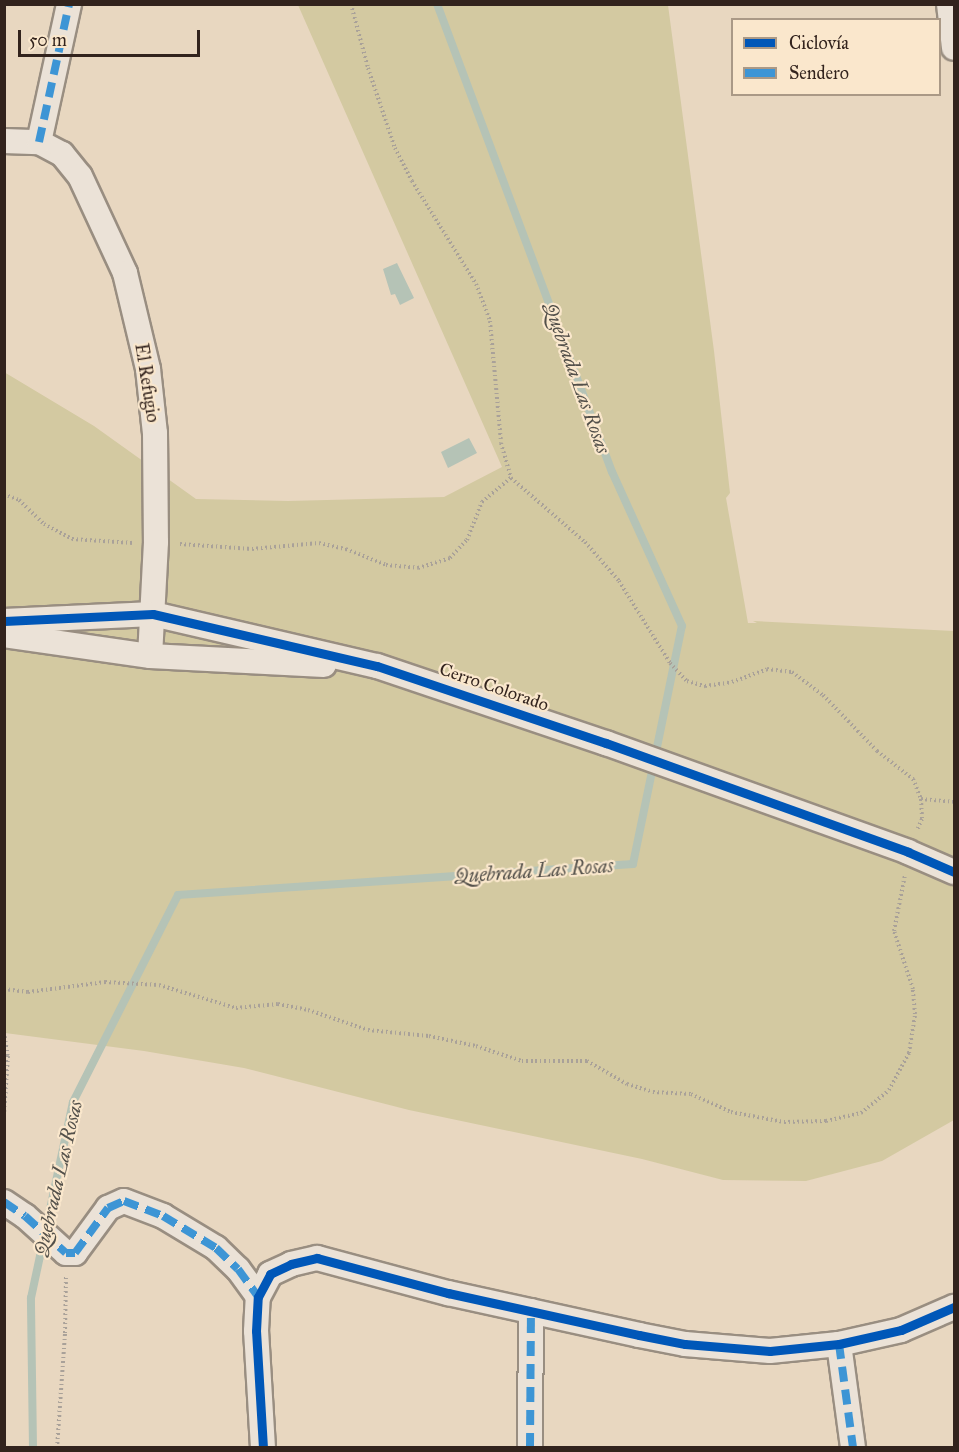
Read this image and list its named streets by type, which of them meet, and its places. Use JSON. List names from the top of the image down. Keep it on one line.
{"streets":{"street":["El Refugio","Cerro Colorado"]},"crossings":[["El Refugio","Cerro Colorado"]],"water":["Quebrada Las Rosas"],"legend":["Ciclovía","Sendero"],"scale_bar":"50 m"}
